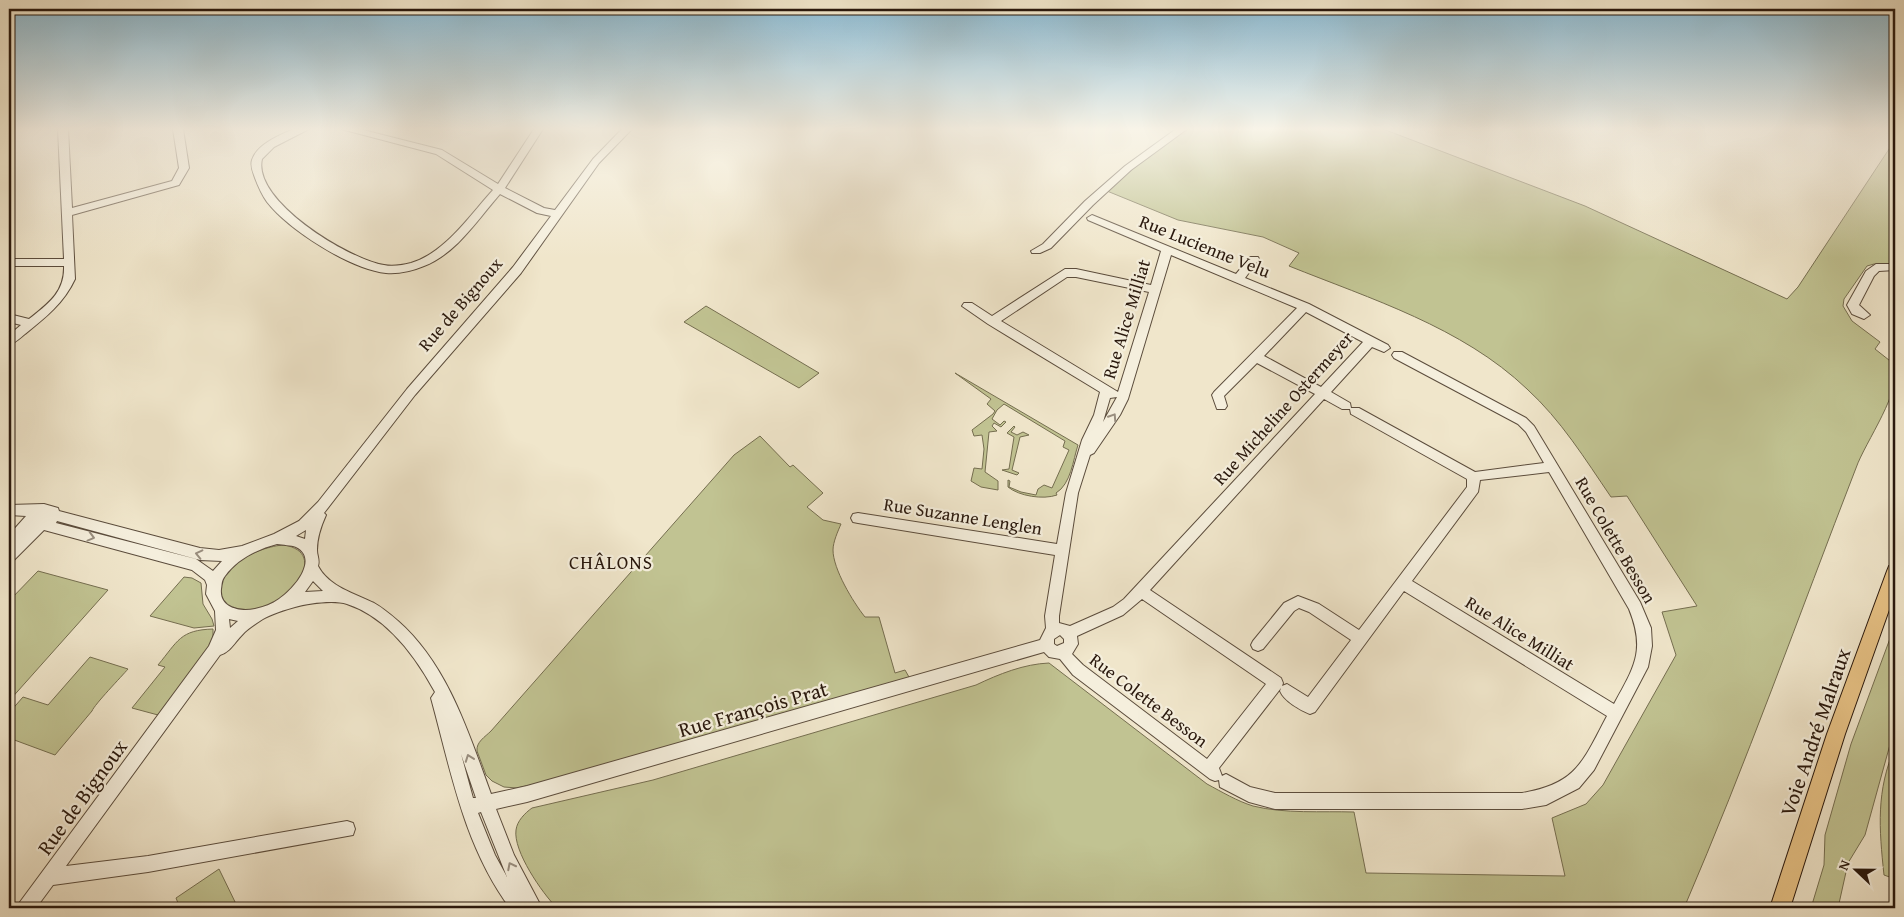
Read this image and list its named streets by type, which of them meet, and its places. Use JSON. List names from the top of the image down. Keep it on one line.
{"streets":{"main road":["Voie André Malraux"],"street":["Rue Lucienne Velu","Rue de Bignoux","Rue Alice Milliat","Rue Micheline Ostermeyer","Rue Suzanne Lenglen","Rue Colette Besson","Rue François Prat"]},"crossings":[["Rue Lucienne Velu","Rue Alice Milliat"],["Rue Lucienne Velu","Rue Micheline Ostermeyer"],["Rue Alice Milliat","Rue Colette Besson"],["Rue Micheline Ostermeyer","Rue Colette Besson"],["Rue Micheline Ostermeyer","Rue François Prat"],["Rue Colette Besson","Rue François Prat"]],"districts":["CHÂLONS"],"north":"left"}
